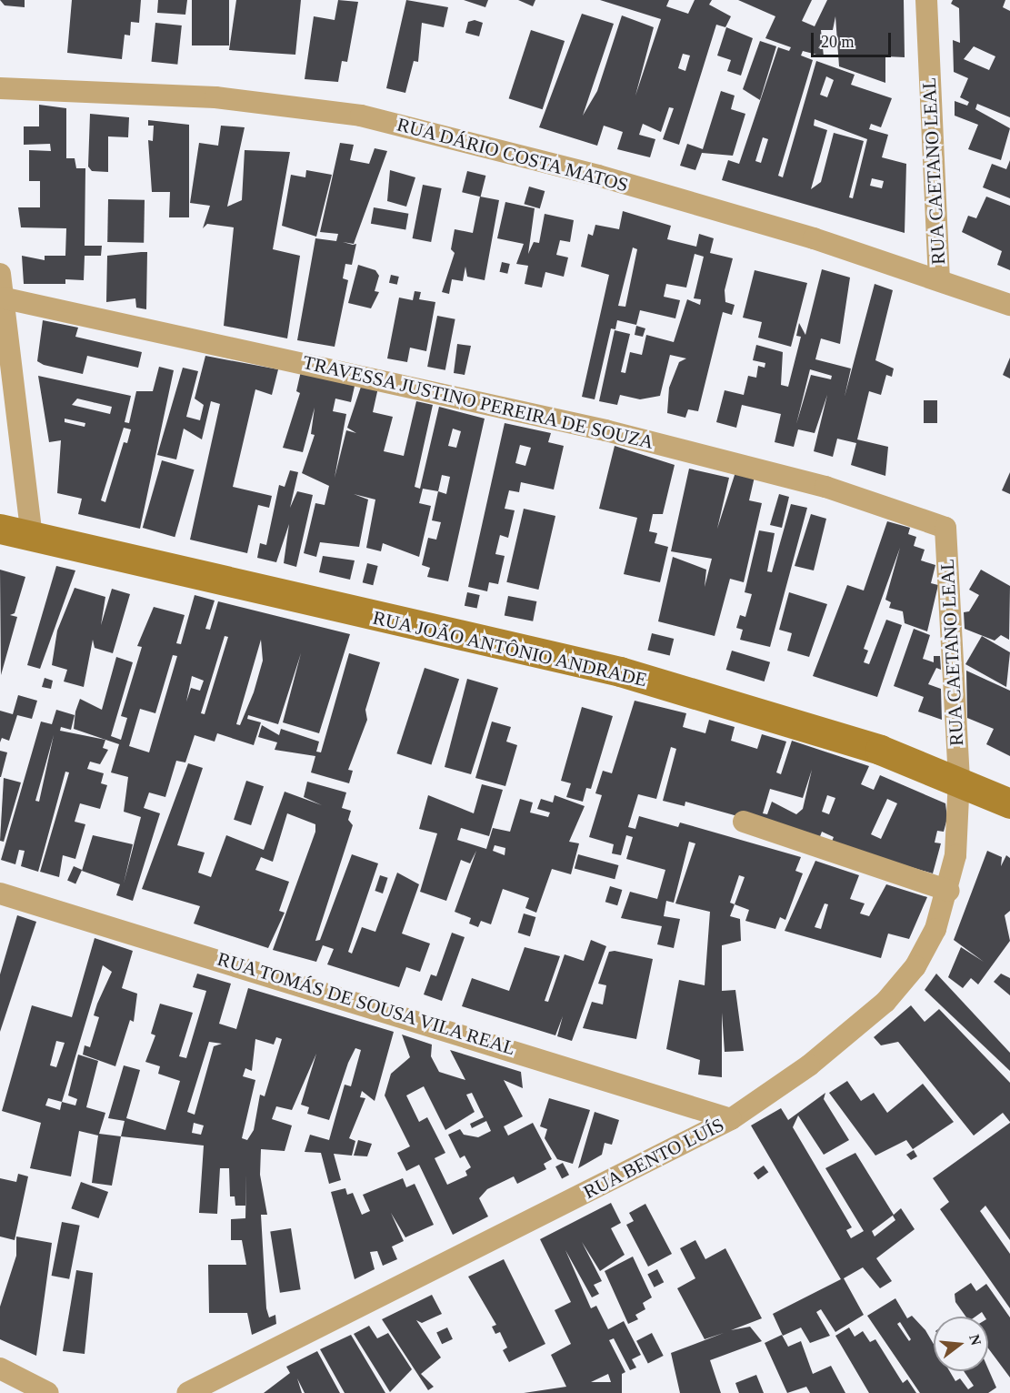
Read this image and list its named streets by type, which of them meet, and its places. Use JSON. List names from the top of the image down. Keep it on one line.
{"streets":{"street":["RUA DÁRIO COSTA MATOS","RUA CAETANO LEAL","TRAVESSA JUSTINO PEREIRA DE SOUZA","RUA JOÃO ANTÔNIO ANDRADE","RUA TOMÁS DE SOUSA VILA REAL","RUA BENTO LUÍS"]},"crossings":[["RUA DÁRIO COSTA MATOS","RUA CAETANO LEAL"],["RUA CAETANO LEAL","TRAVESSA JUSTINO PEREIRA DE SOUZA"],["RUA CAETANO LEAL","RUA JOÃO ANTÔNIO ANDRADE"],["RUA CAETANO LEAL","RUA BENTO LUÍS"],["RUA JOÃO ANTÔNIO ANDRADE","RUA BENTO LUÍS"],["RUA TOMÁS DE SOUSA VILA REAL","RUA BENTO LUÍS"]],"scale_bar":"20 m","north":"right"}
